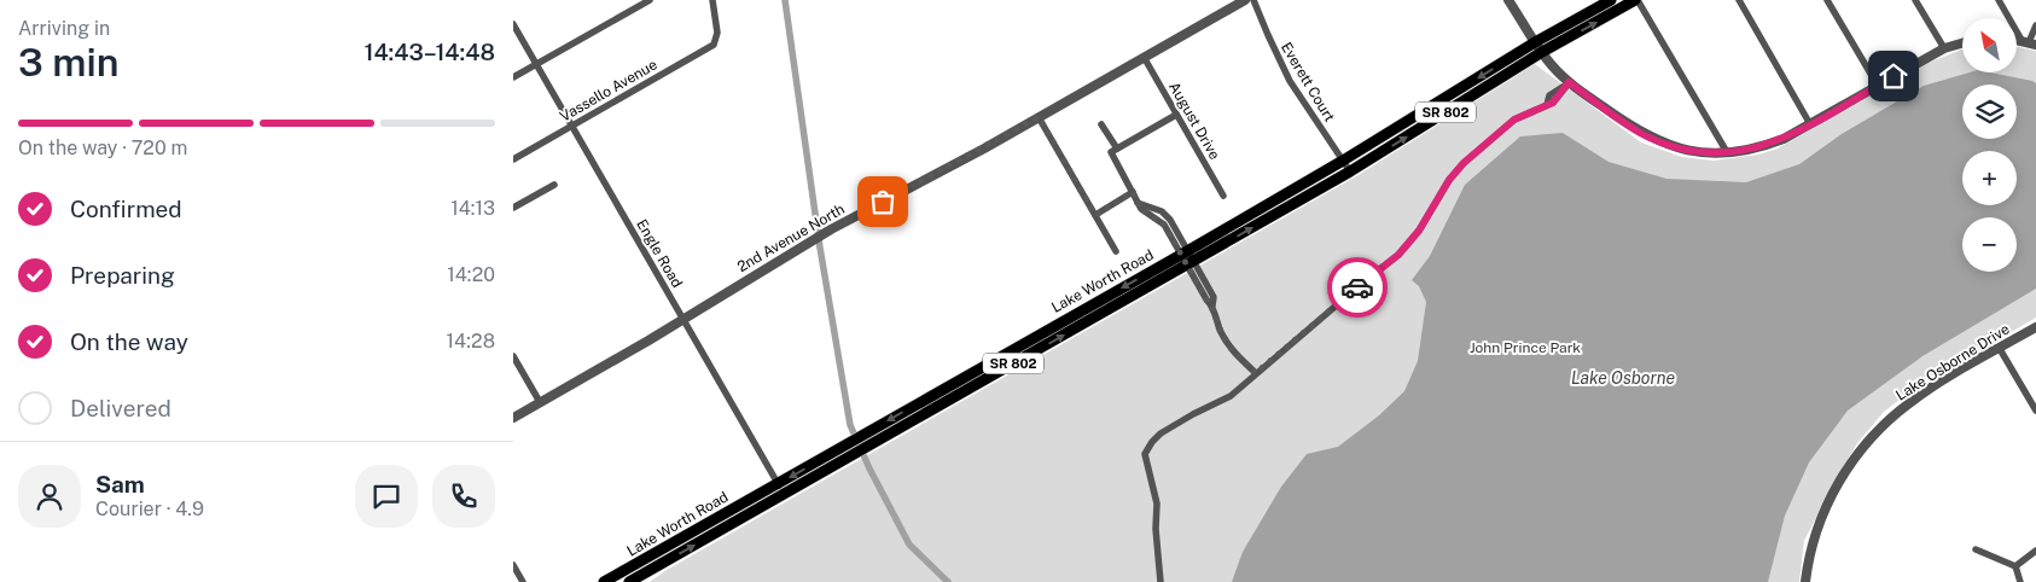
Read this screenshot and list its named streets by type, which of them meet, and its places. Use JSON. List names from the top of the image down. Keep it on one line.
{"streets":{"main road":["SR 802","Lake Worth Road"],"street":["Everett Court","Vassello Avenue","August Drive","2nd Avenue North","Engle Road","Lake Osborne Drive"]},"crossings":[["Everett Court","Lake Worth Road"],["Vassello Avenue","Engle Road"],["August Drive","2nd Avenue North"],["2nd Avenue North","Engle Road"],["Engle Road","Lake Worth Road"]],"water":["Lake Osborne"],"parks":["John Prince Park"],"north":"top left","page":{"heading":["3 min","Arriving in","14:43–14:48"],"panel":["Sam","Courier · 4.9"],"map_buttons":["+","−"],"bar":"On the way · 720 m","list":[["Confirmed","14:13"],["Preparing","14:20"],["On the way","14:28"],"Delivered"]}}
